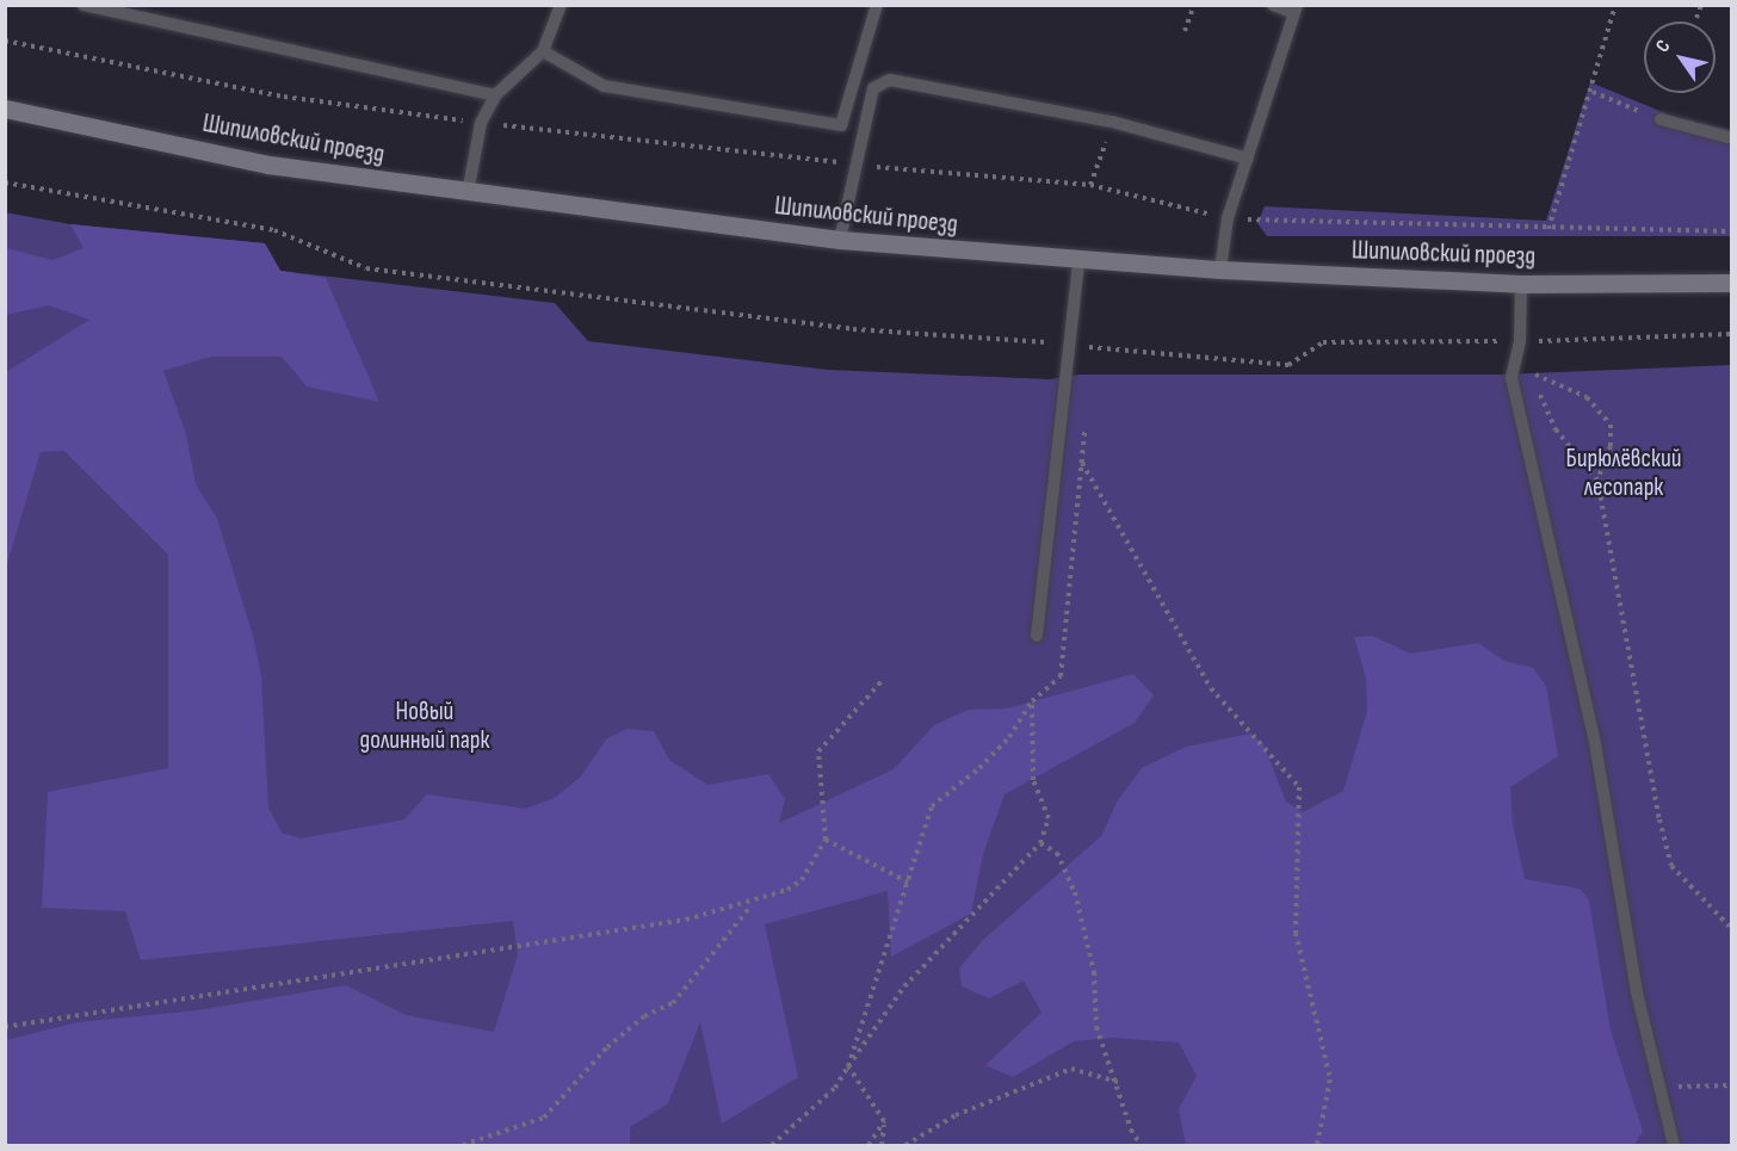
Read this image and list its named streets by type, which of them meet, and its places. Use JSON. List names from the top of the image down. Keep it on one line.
{"streets":{"main road":["Шипиловский проезд"]},"parks":["Бирюлёвский лесопарк","Новый долинный парк"],"north":"top left"}
